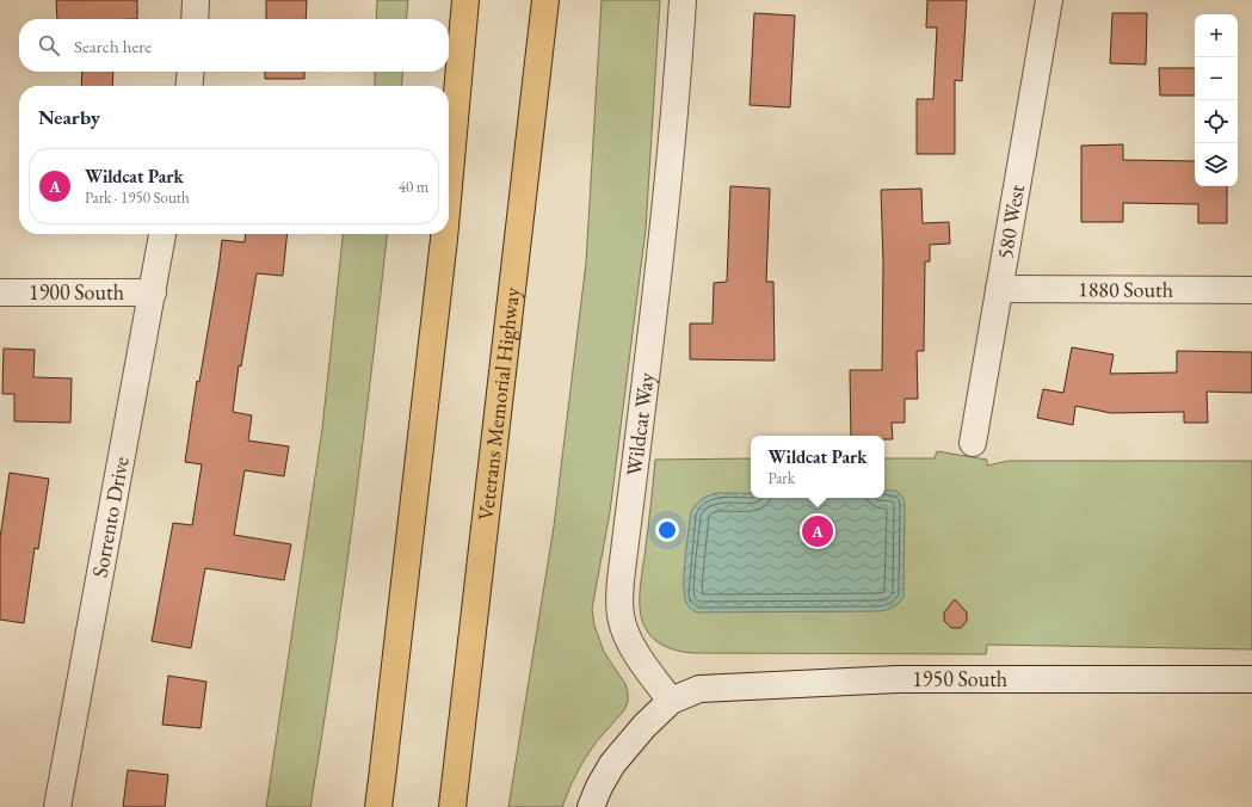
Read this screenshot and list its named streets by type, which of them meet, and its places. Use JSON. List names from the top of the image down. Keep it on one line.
{"streets":{"highway":["Veterans Memorial Highway"],"street":["580 West","1880 South","1900 South","Wildcat Way","Sorrento Drive","1950 South"]},"crossings":[["580 West","1880 South"],["1900 South","Sorrento Drive"],["Wildcat Way","1950 South"]],"page":{"map_buttons":["+","−"],"search":"Search here","heading":"Nearby","list":[{"mark":"A","name":"Wildcat Park","note":"Park · 1950 South","value":"40 m"}],"popup":["Wildcat Park","Park"],"pins":"A"}}
